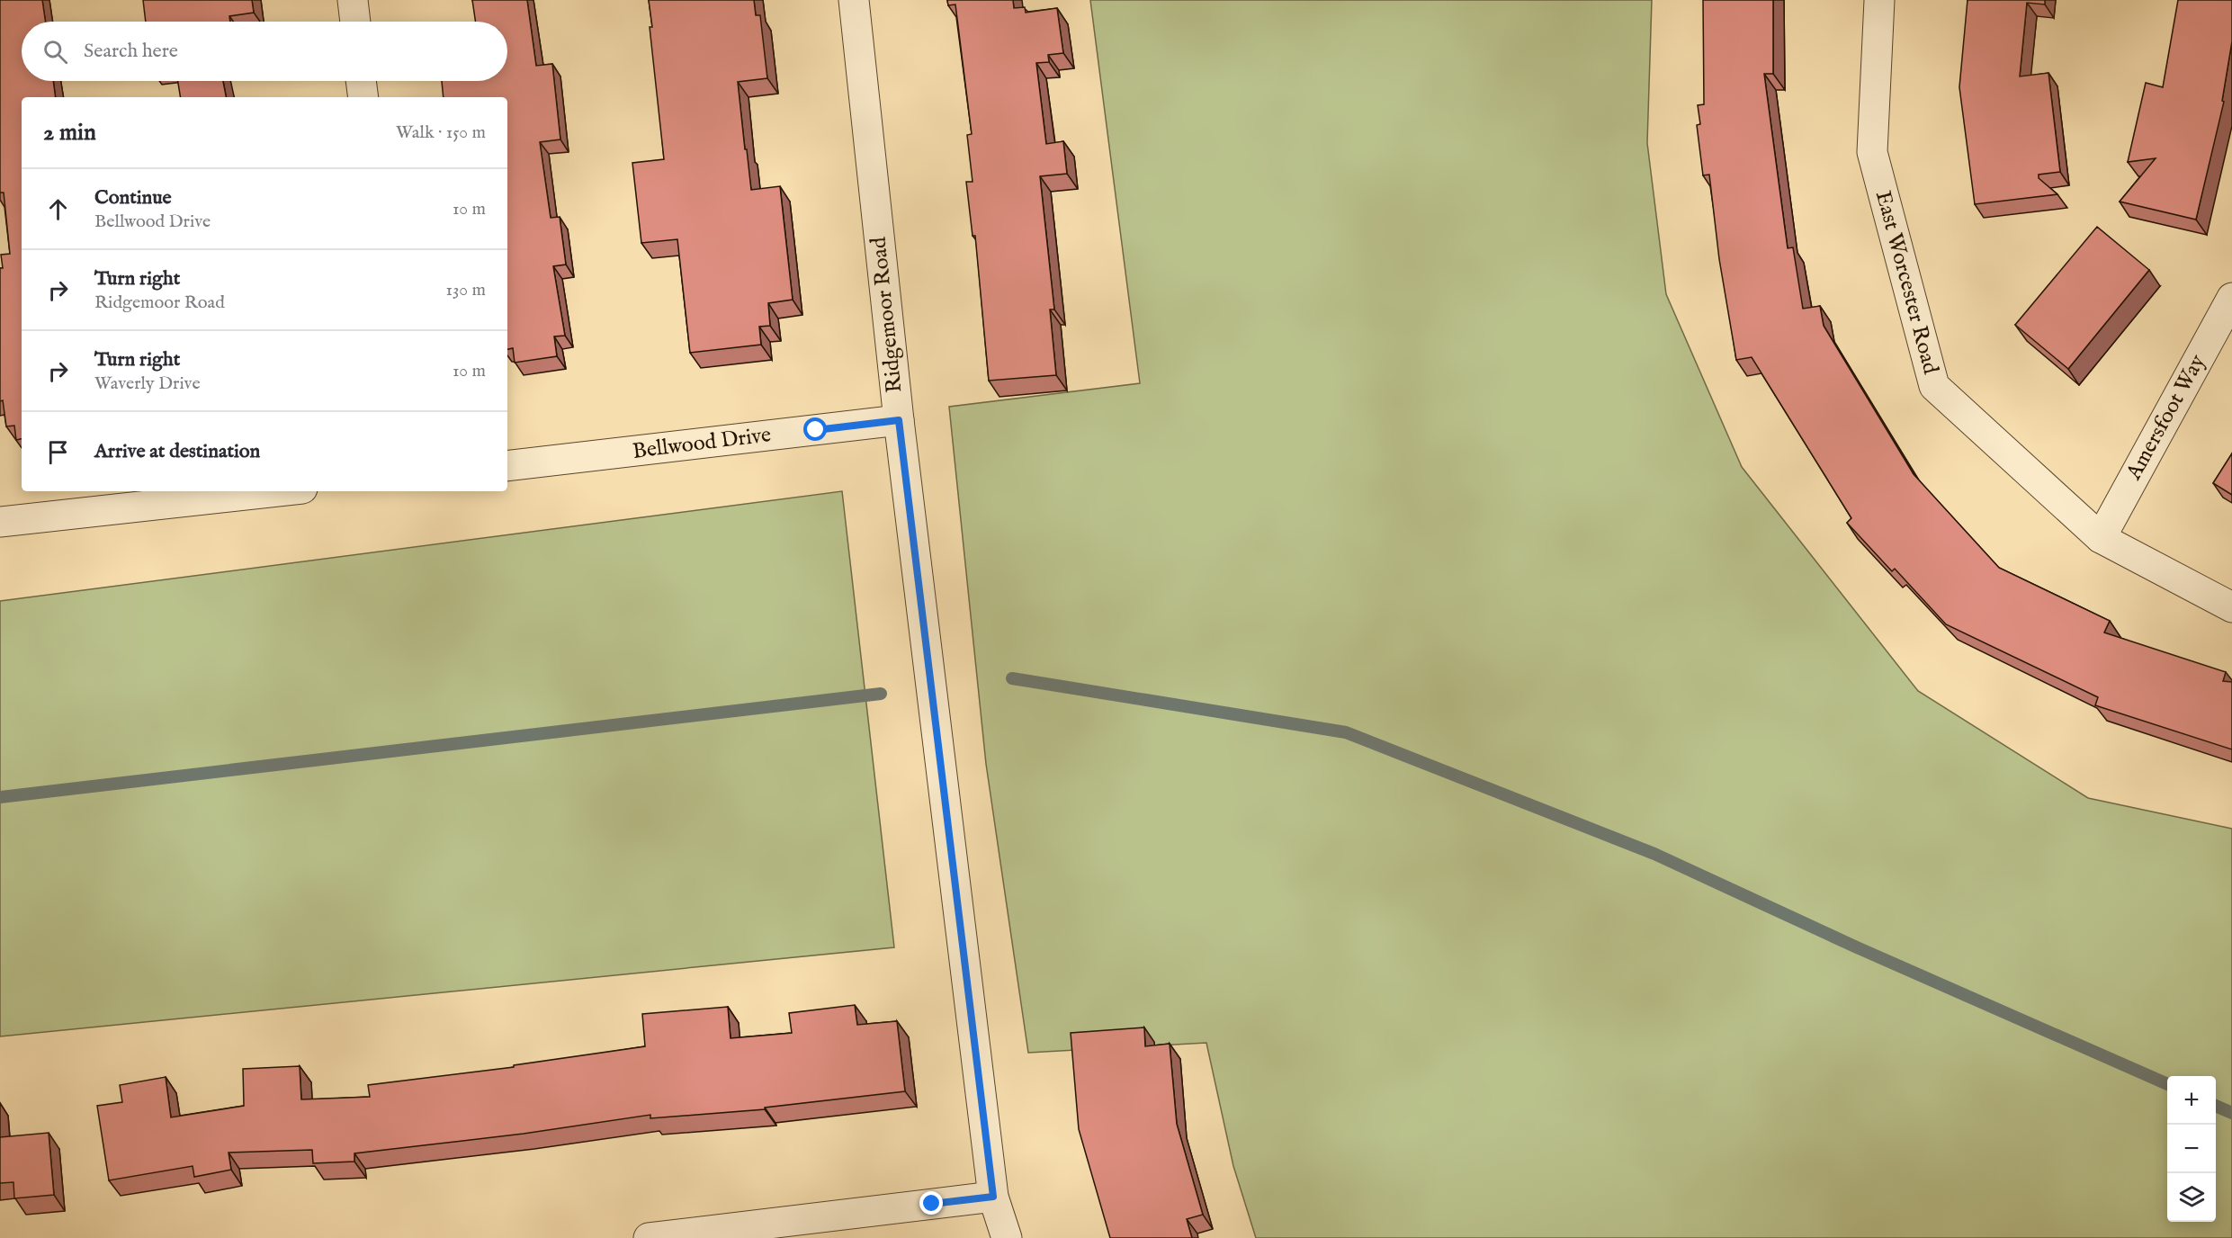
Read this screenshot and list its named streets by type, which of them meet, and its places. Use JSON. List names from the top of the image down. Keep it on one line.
{"streets":{"street":["East Worcester Road","Ridgemoor Road","Amersfoot Way","Bellwood Drive"]},"crossings":[["East Worcester Road","Amersfoot Way"],["Ridgemoor Road","Bellwood Drive"]],"page":{"search":"Search here","heading":["2 min","Walk · 150 m"],"list":[["Continue","Bellwood Drive","10 m"],["Turn right","Ridgemoor Road","130 m"],["Turn right","Waverly Drive","10 m"],"Arrive at destination"],"map_buttons":["+","−"]}}
